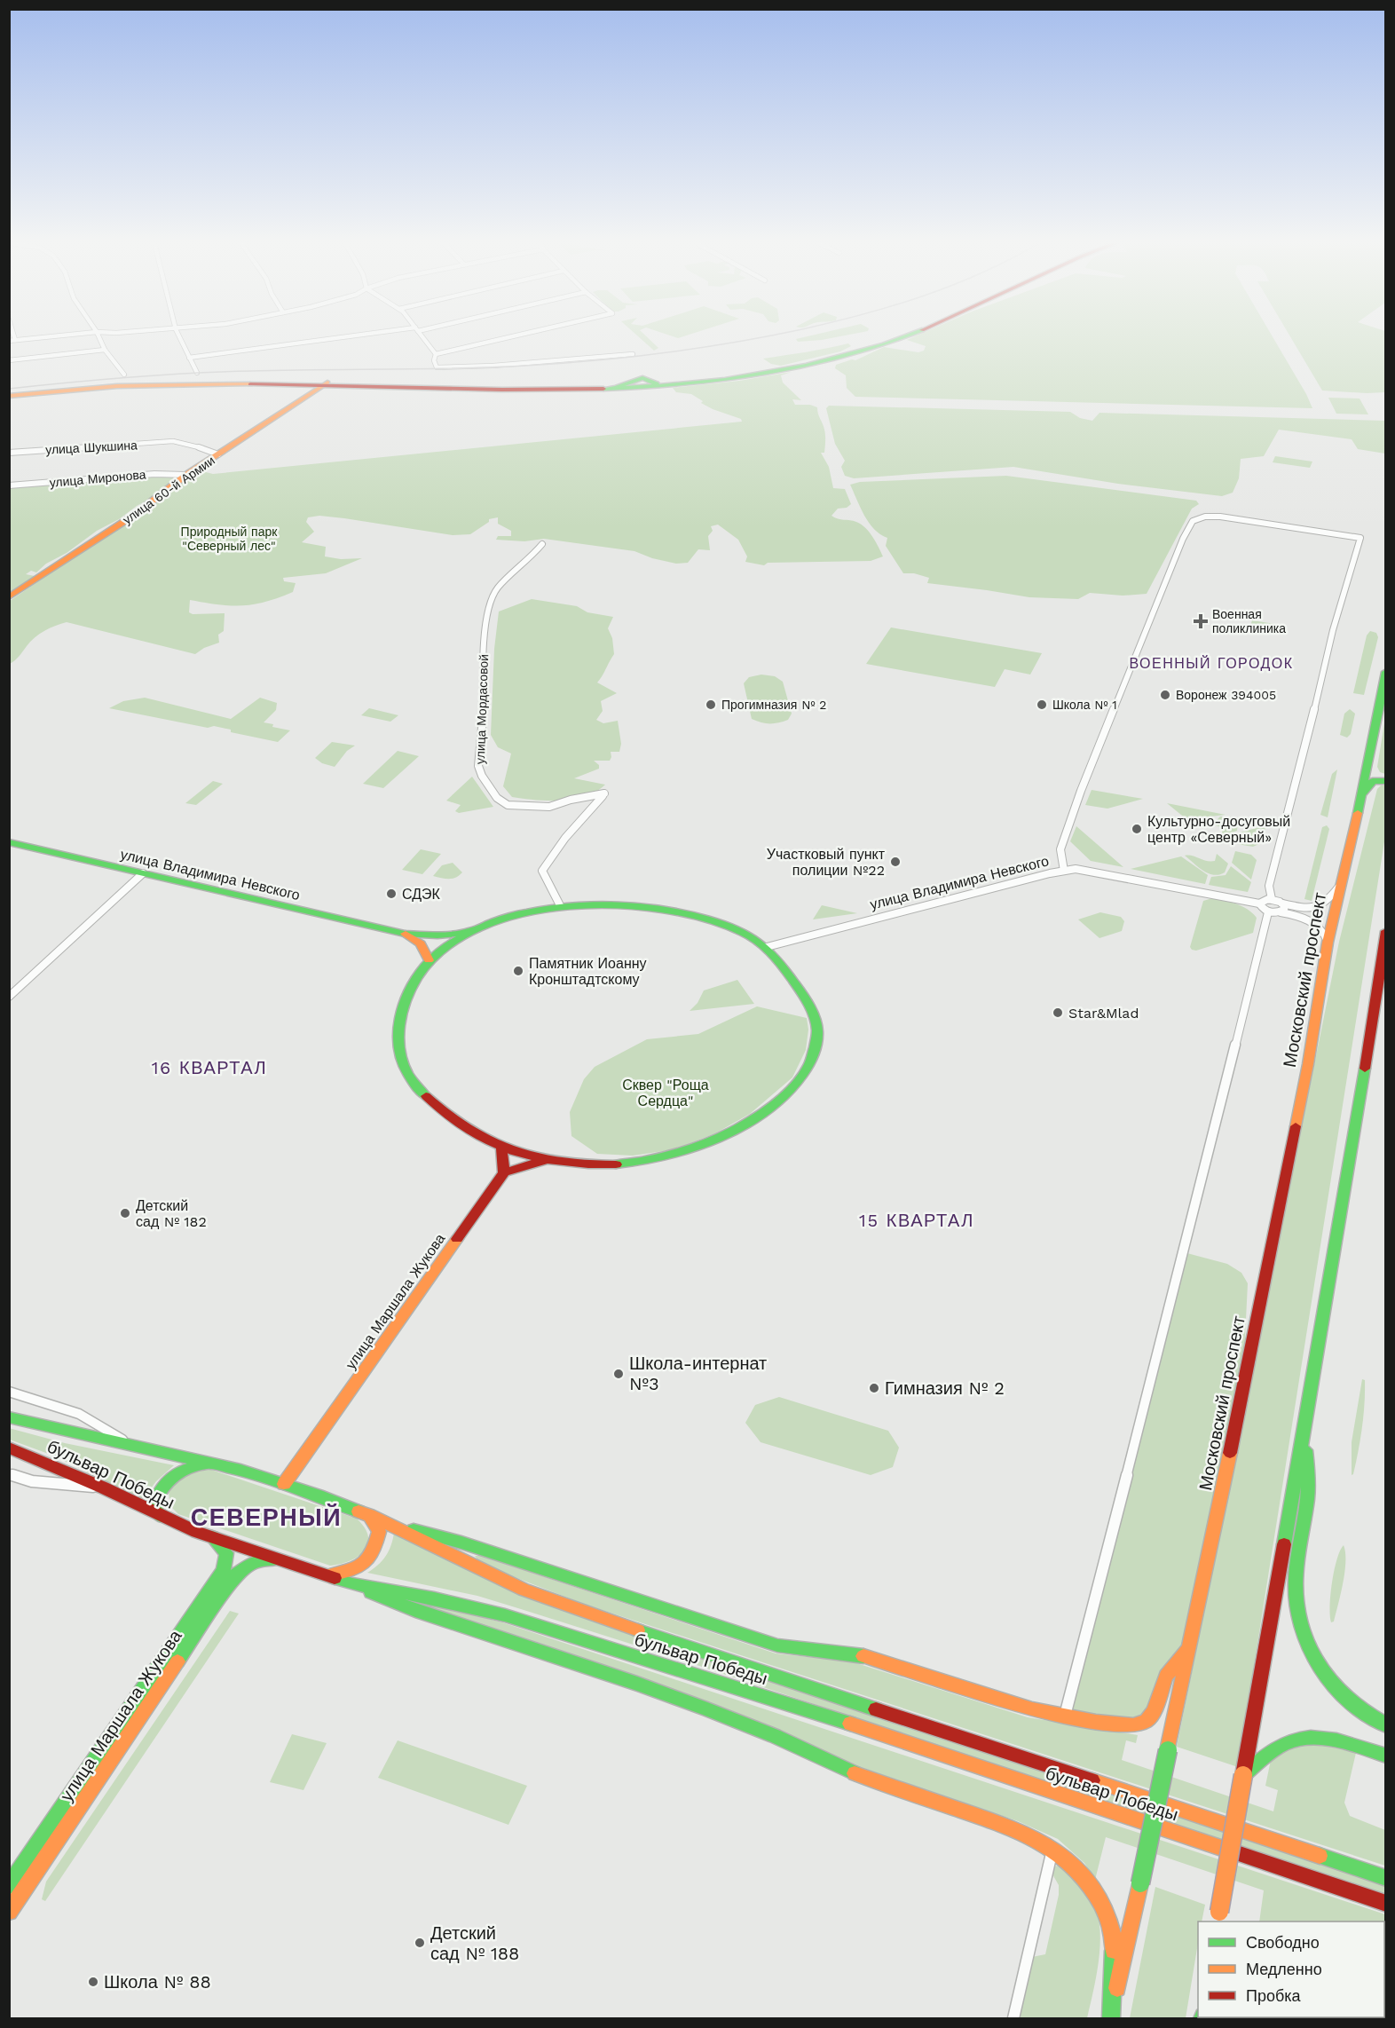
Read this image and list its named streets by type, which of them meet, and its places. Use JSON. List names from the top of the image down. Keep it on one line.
{"streets":{"main road":["улица 60-й Армии","улица Владимира Невского","Московский проспект","улица Маршала Жукова","бульвар Победы"],"street":["улица Шукшина","улица Миронова","улица Мордасовой"]},"crossings":[["улица Шукшина","улица 60-й Армии"],["улица Миронова","улица 60-й Армии"],["улица Маршала Жукова","бульвар Победы"]],"districts":["ВОЕННЫЙ ГОРОДОК","16 КВАРТАЛ","15 КВАРТАЛ","СЕВЕРНЫЙ"],"parks":["Природный парк \"Северный лес\"","Сквер \"Роща Сердца\""],"places":{"health":["Военная поликлиника"],"other":["Воронеж 394005","Прогимназия № 2","Школа № 1","Культурно-досуговый центр «Северный»","Участковый пункт полиции №22","СДЭК","Памятник Иоанну Кронштадтскому","Star&Mlad","Детский сад № 182","Школа-интернат №3","Гимназия № 2","Детский сад № 188","Школа № 88"]},"legend":["Свободно","Медленно","Пробка"]}
